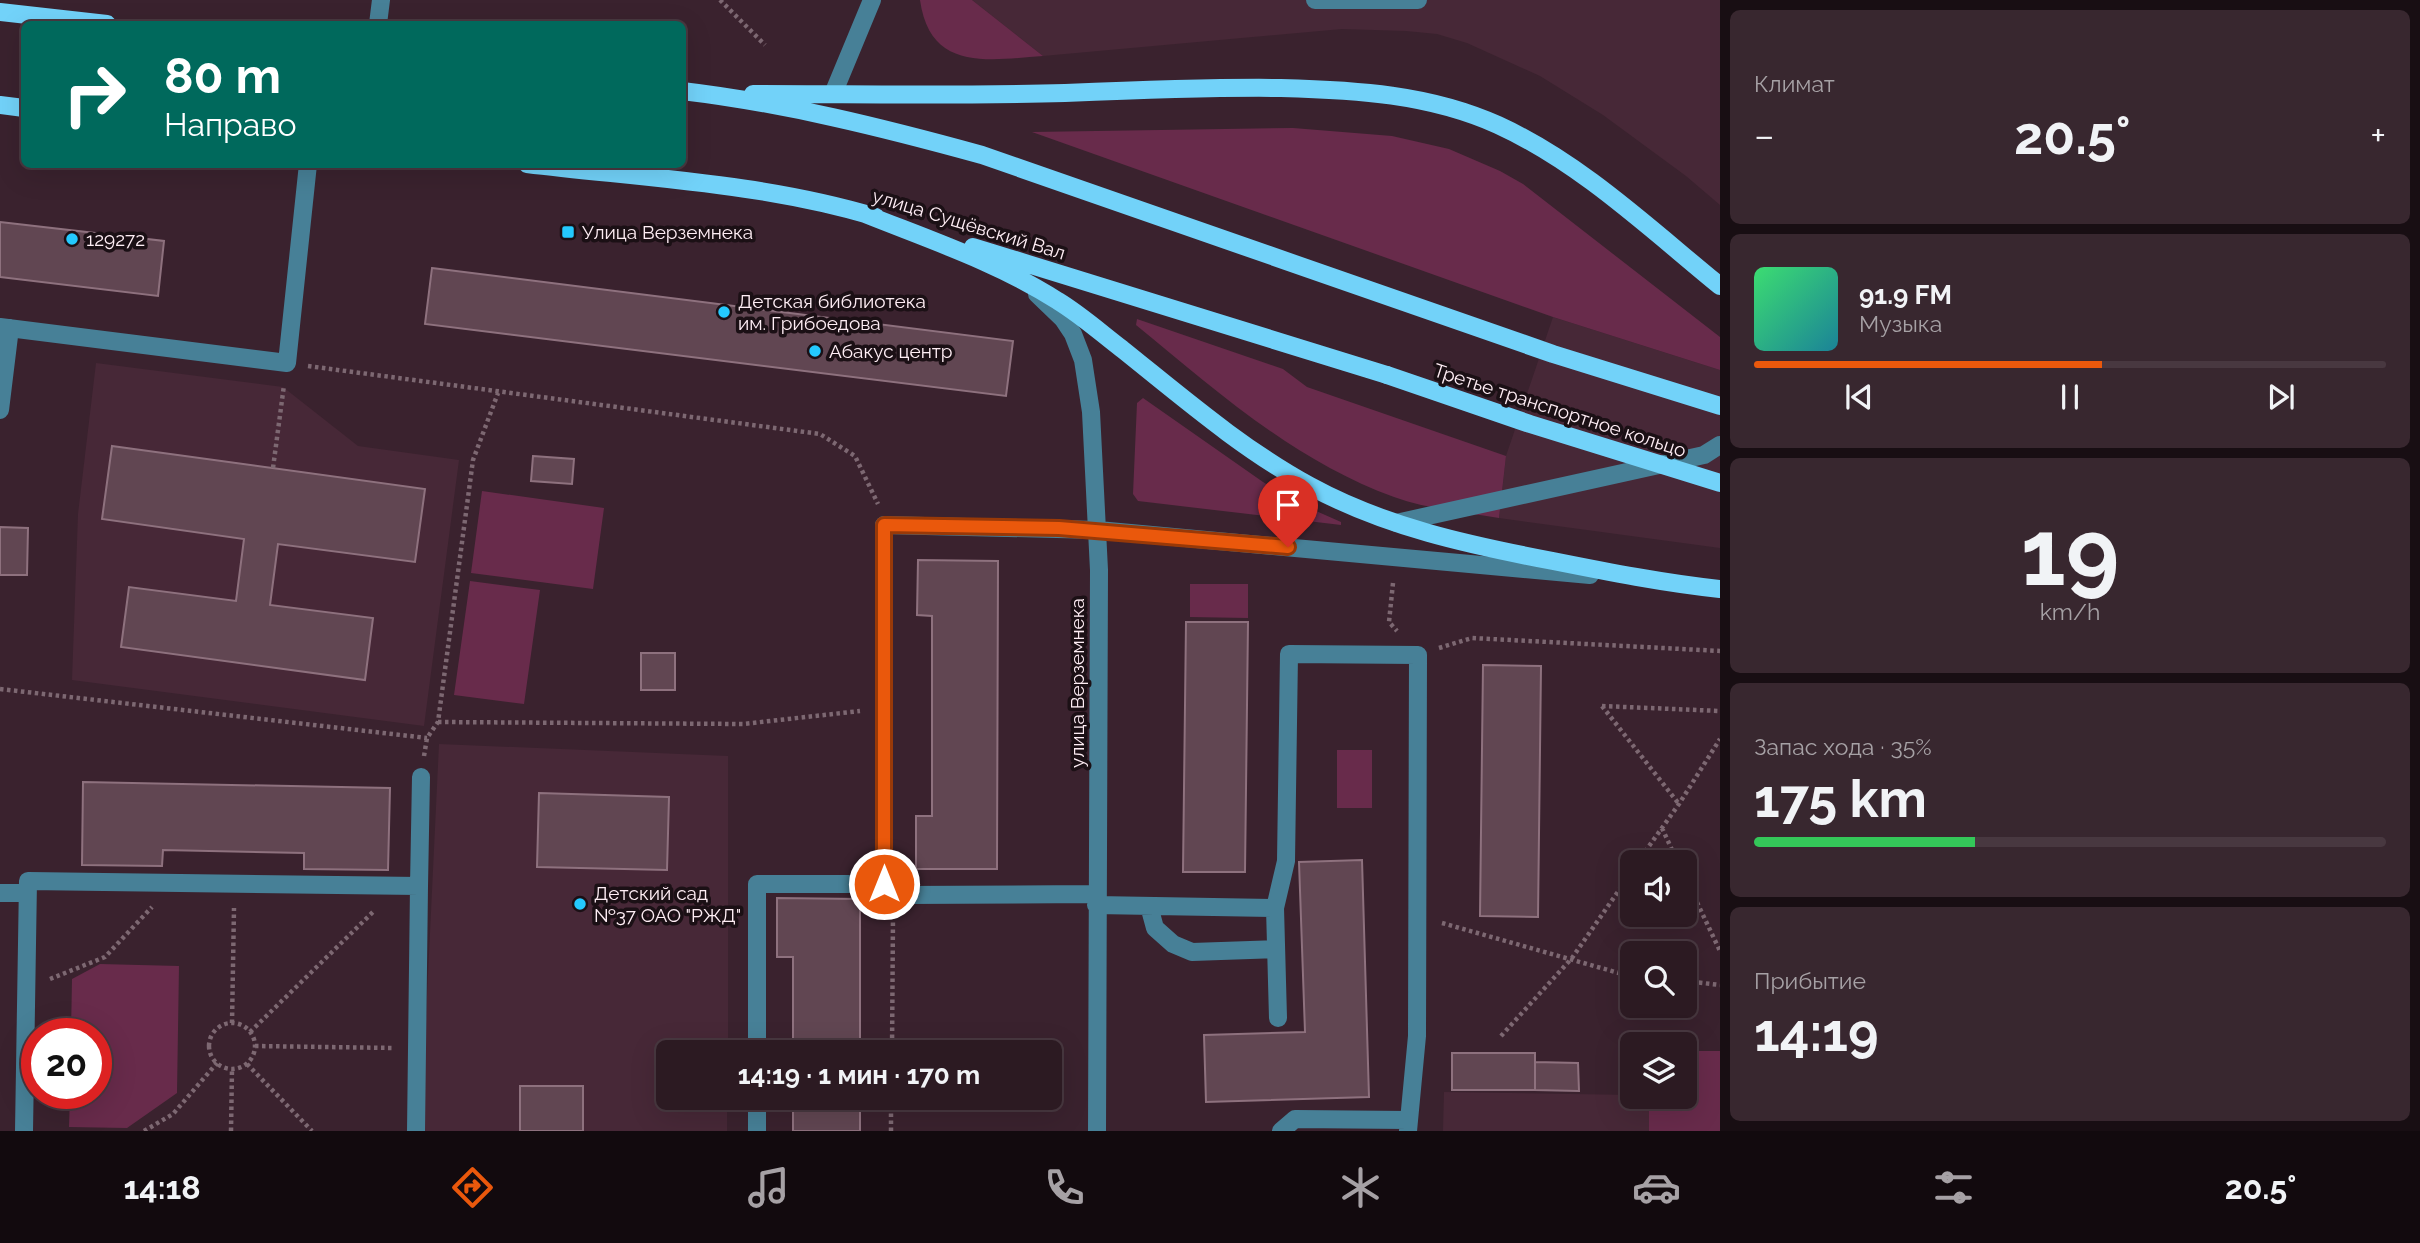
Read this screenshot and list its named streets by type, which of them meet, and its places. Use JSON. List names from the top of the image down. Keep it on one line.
{"streets":{"main road":["улица Сущёвский Вал","Третье транспортное кольцо"],"street":["улица Верземнека"]},"crossings":[["улица Сущёвский Вал","Третье транспортное кольцо"]],"places":{"transit":["Улица Верземнека"],"other":["129272","Детская библиотека им. Грибоедова","Абакус центр","Детский сад №37 ОАО \"РЖД\""]},"page":{"tile":["Климат",["19","km/h"],["Запас хода · 35%","175 km"],["Прибытие","14:19"]],"turn":["80 m","Направо"],"heat":["−","20.5°","+"],"song":["91.9 FM","Музыка"],"limit":"20","trip":"14:19 · 1 мин · 170 m","tabs":["14:18","20.5°"]}}
